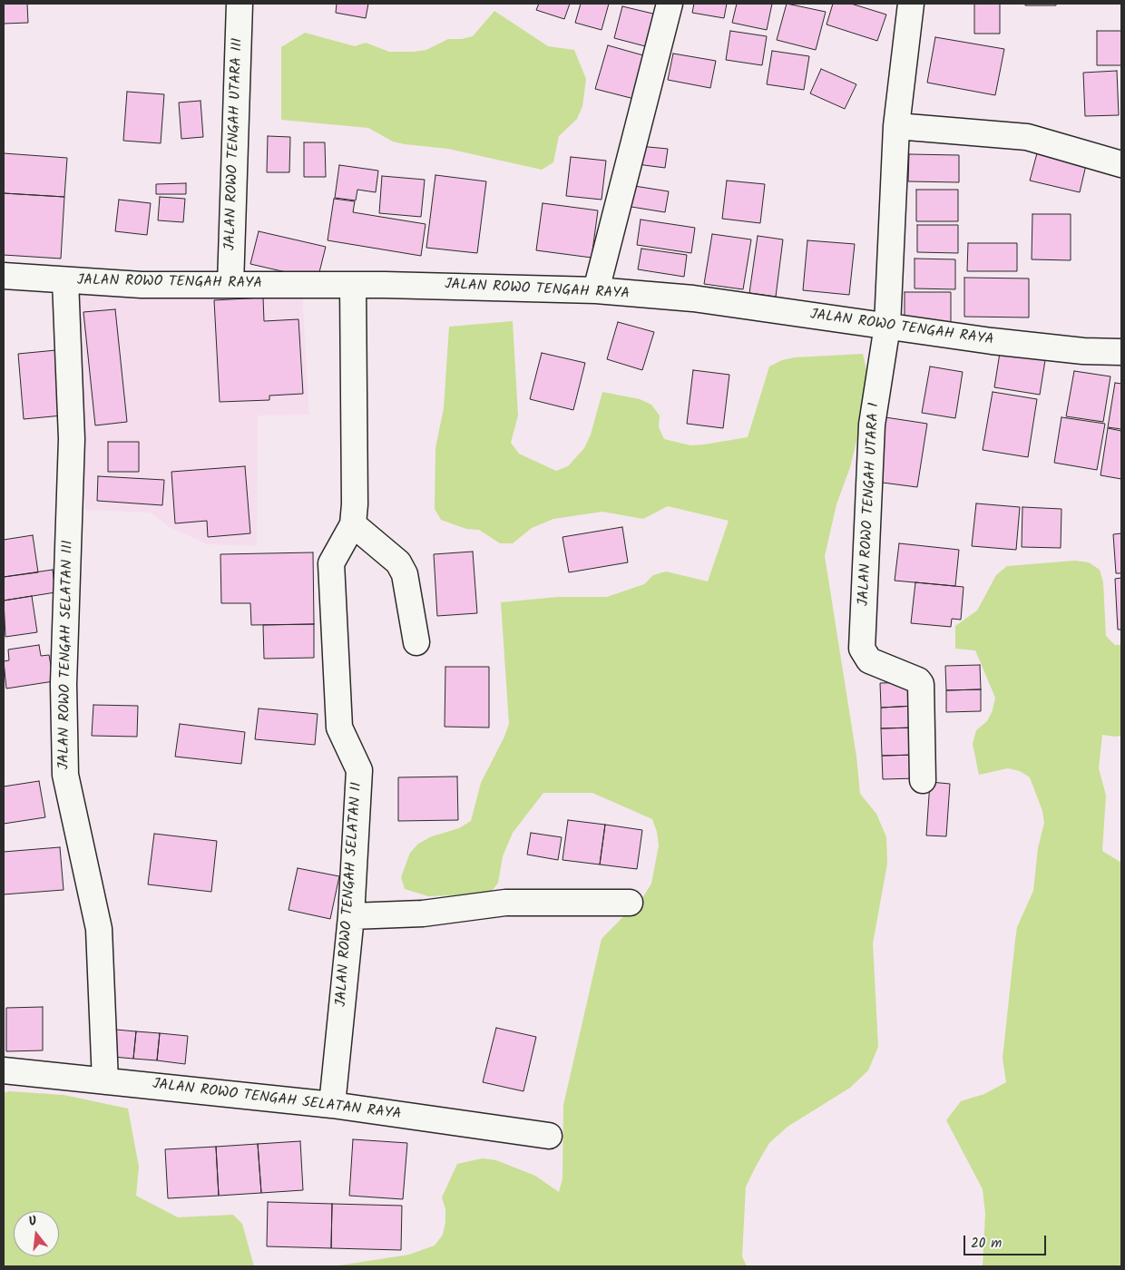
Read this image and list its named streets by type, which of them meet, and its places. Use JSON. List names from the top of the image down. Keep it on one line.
{"streets":{"street":["JALAN ROWO TENGAH UTARA III","JALAN ROWO TENGAH RAYA","JALAN ROWO TENGAH UTARA I","JALAN ROWO TENGAH SELATAN III","JALAN ROWO TENGAH SELATAN II","JALAN ROWO TENGAH SELATAN RAYA"]},"crossings":[["JALAN ROWO TENGAH UTARA III","JALAN ROWO TENGAH RAYA"],["JALAN ROWO TENGAH RAYA","JALAN ROWO TENGAH UTARA I"],["JALAN ROWO TENGAH RAYA","JALAN ROWO TENGAH SELATAN III"],["JALAN ROWO TENGAH RAYA","JALAN ROWO TENGAH SELATAN II"],["JALAN ROWO TENGAH SELATAN III","JALAN ROWO TENGAH SELATAN RAYA"],["JALAN ROWO TENGAH SELATAN II","JALAN ROWO TENGAH SELATAN RAYA"]],"scale_bar":"20 m","north":"top"}
